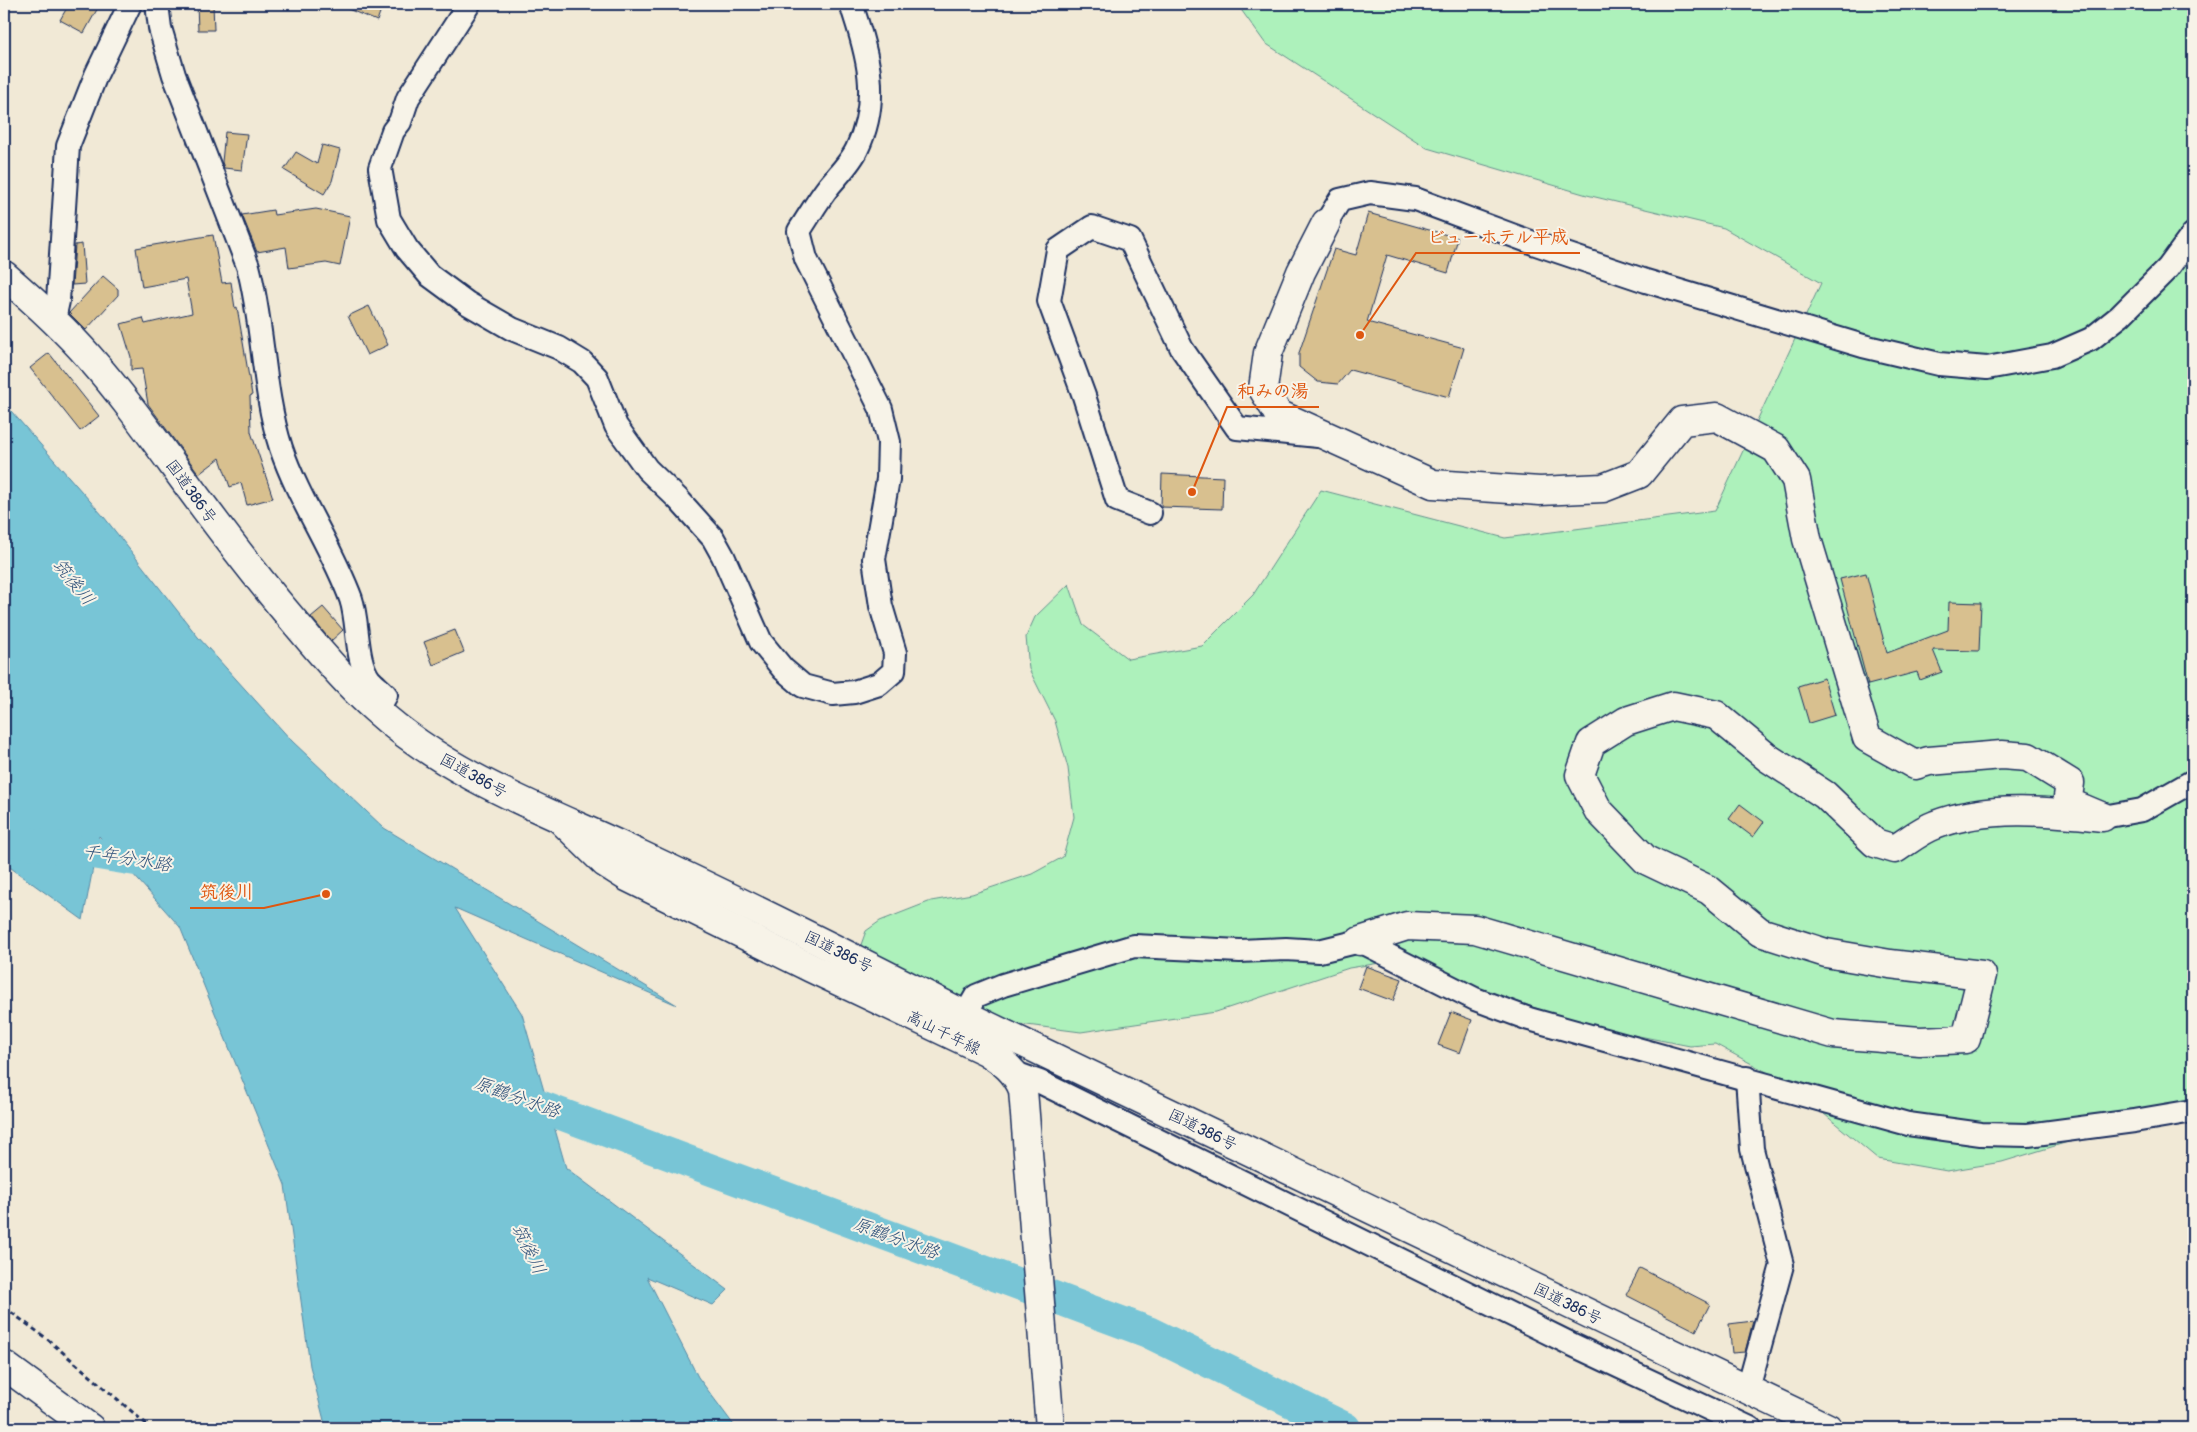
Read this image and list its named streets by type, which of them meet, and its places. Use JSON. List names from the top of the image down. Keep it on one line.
{"streets":{"main road":["国道386号","高山千年線"]},"crossings":[["国道386号","高山千年線"]],"water":["筑後川","千年分水路","原鶴分水路"],"places":["ビューホテル平成","和みの湯","筑後川"]}
